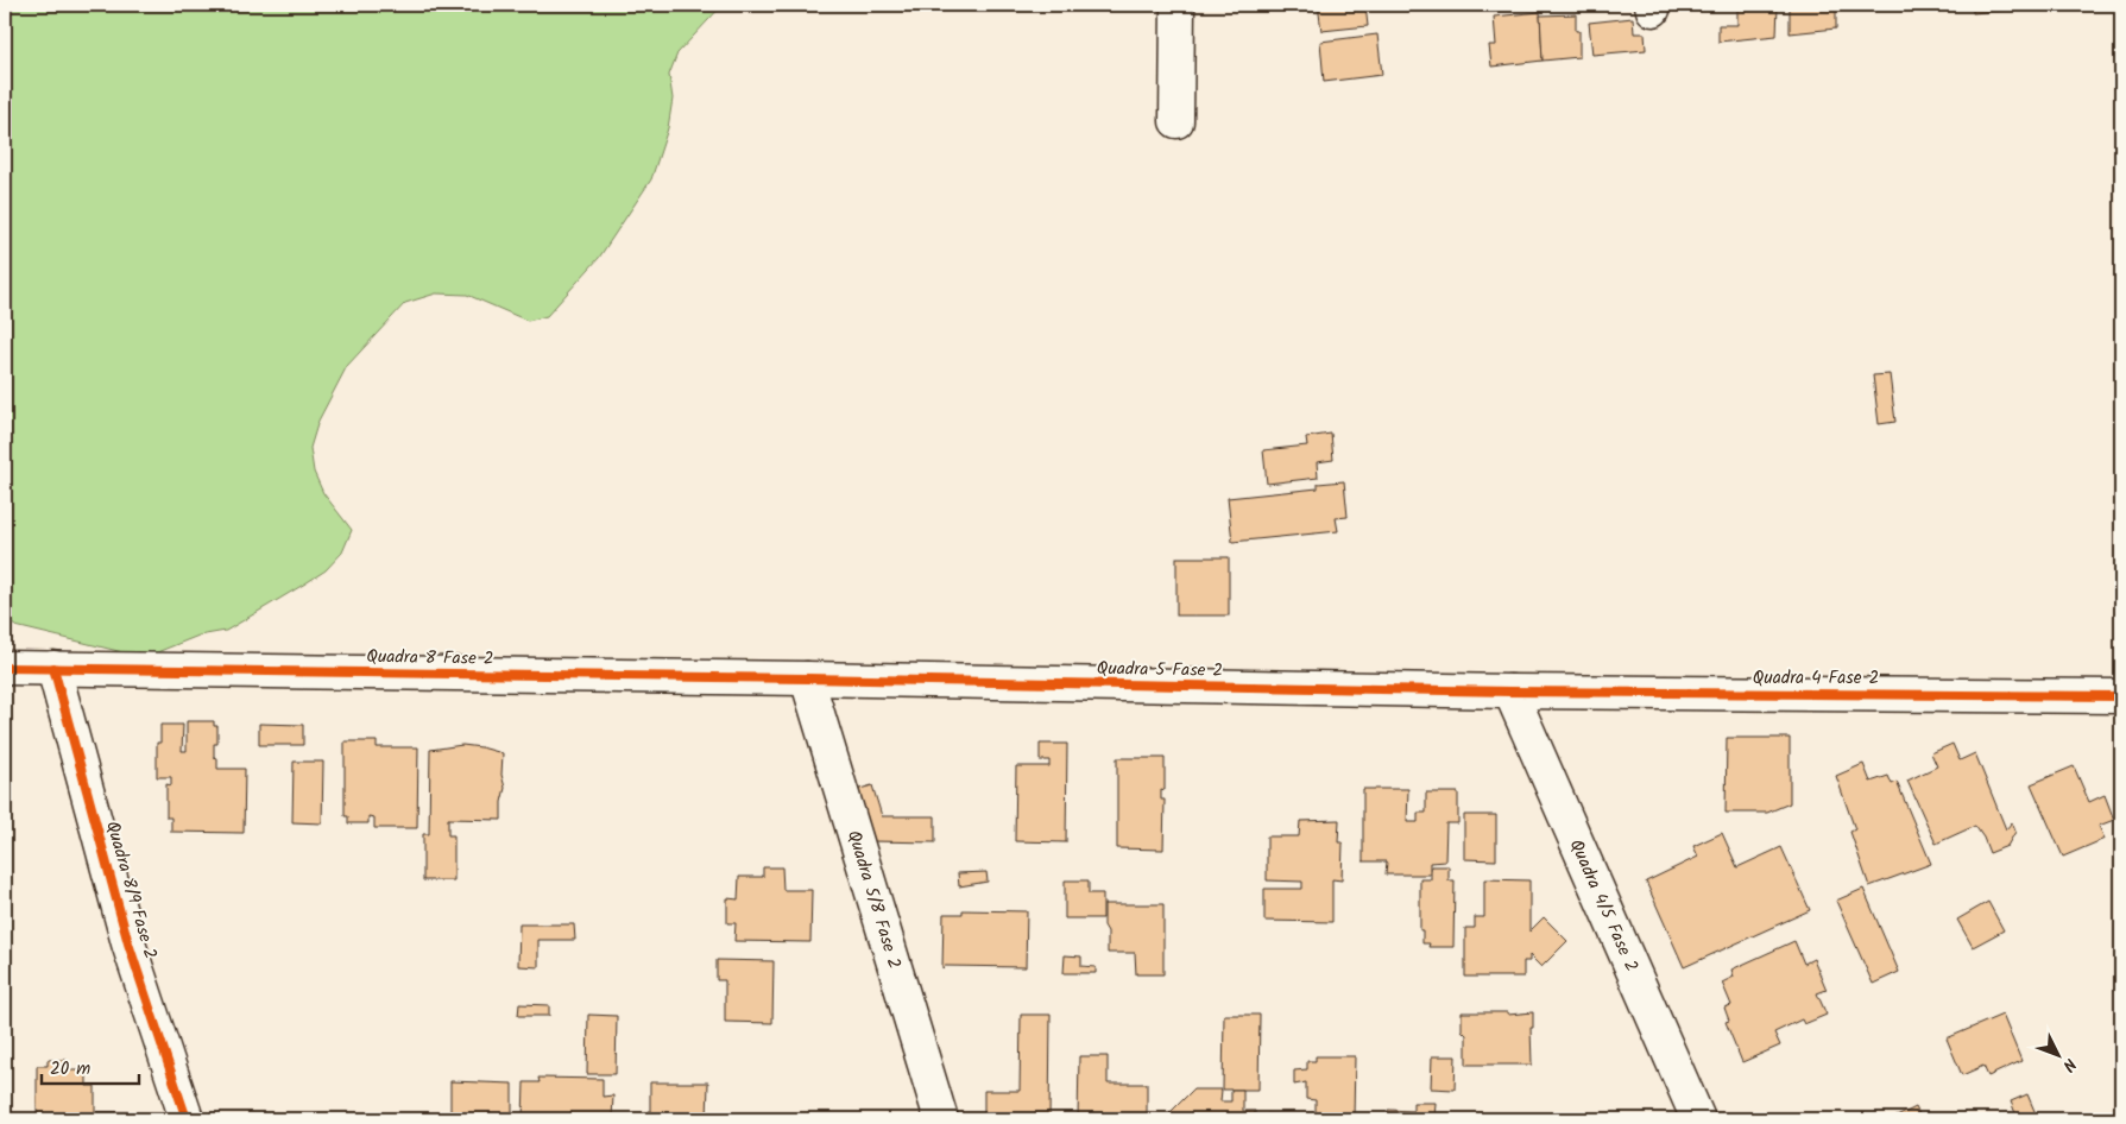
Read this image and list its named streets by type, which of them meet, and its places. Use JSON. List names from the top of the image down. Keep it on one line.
{"streets":{"street":["Quadra 8 Fase 2","Quadra 5 Fase 2","Quadra 4 Fase 2","Quadra 8/9 Fase 2","Quadra 5/8 Fase 2","Quadra 4/5 Fase 2"]},"crossings":[["Quadra 8 Fase 2","Quadra 5 Fase 2"],["Quadra 8 Fase 2","Quadra 8/9 Fase 2"],["Quadra 8 Fase 2","Quadra 5/8 Fase 2"],["Quadra 5 Fase 2","Quadra 4 Fase 2"],["Quadra 5 Fase 2","Quadra 5/8 Fase 2"],["Quadra 5 Fase 2","Quadra 4/5 Fase 2"],["Quadra 4 Fase 2","Quadra 4/5 Fase 2"]],"scale_bar":"20 m","north":"bottom right"}
